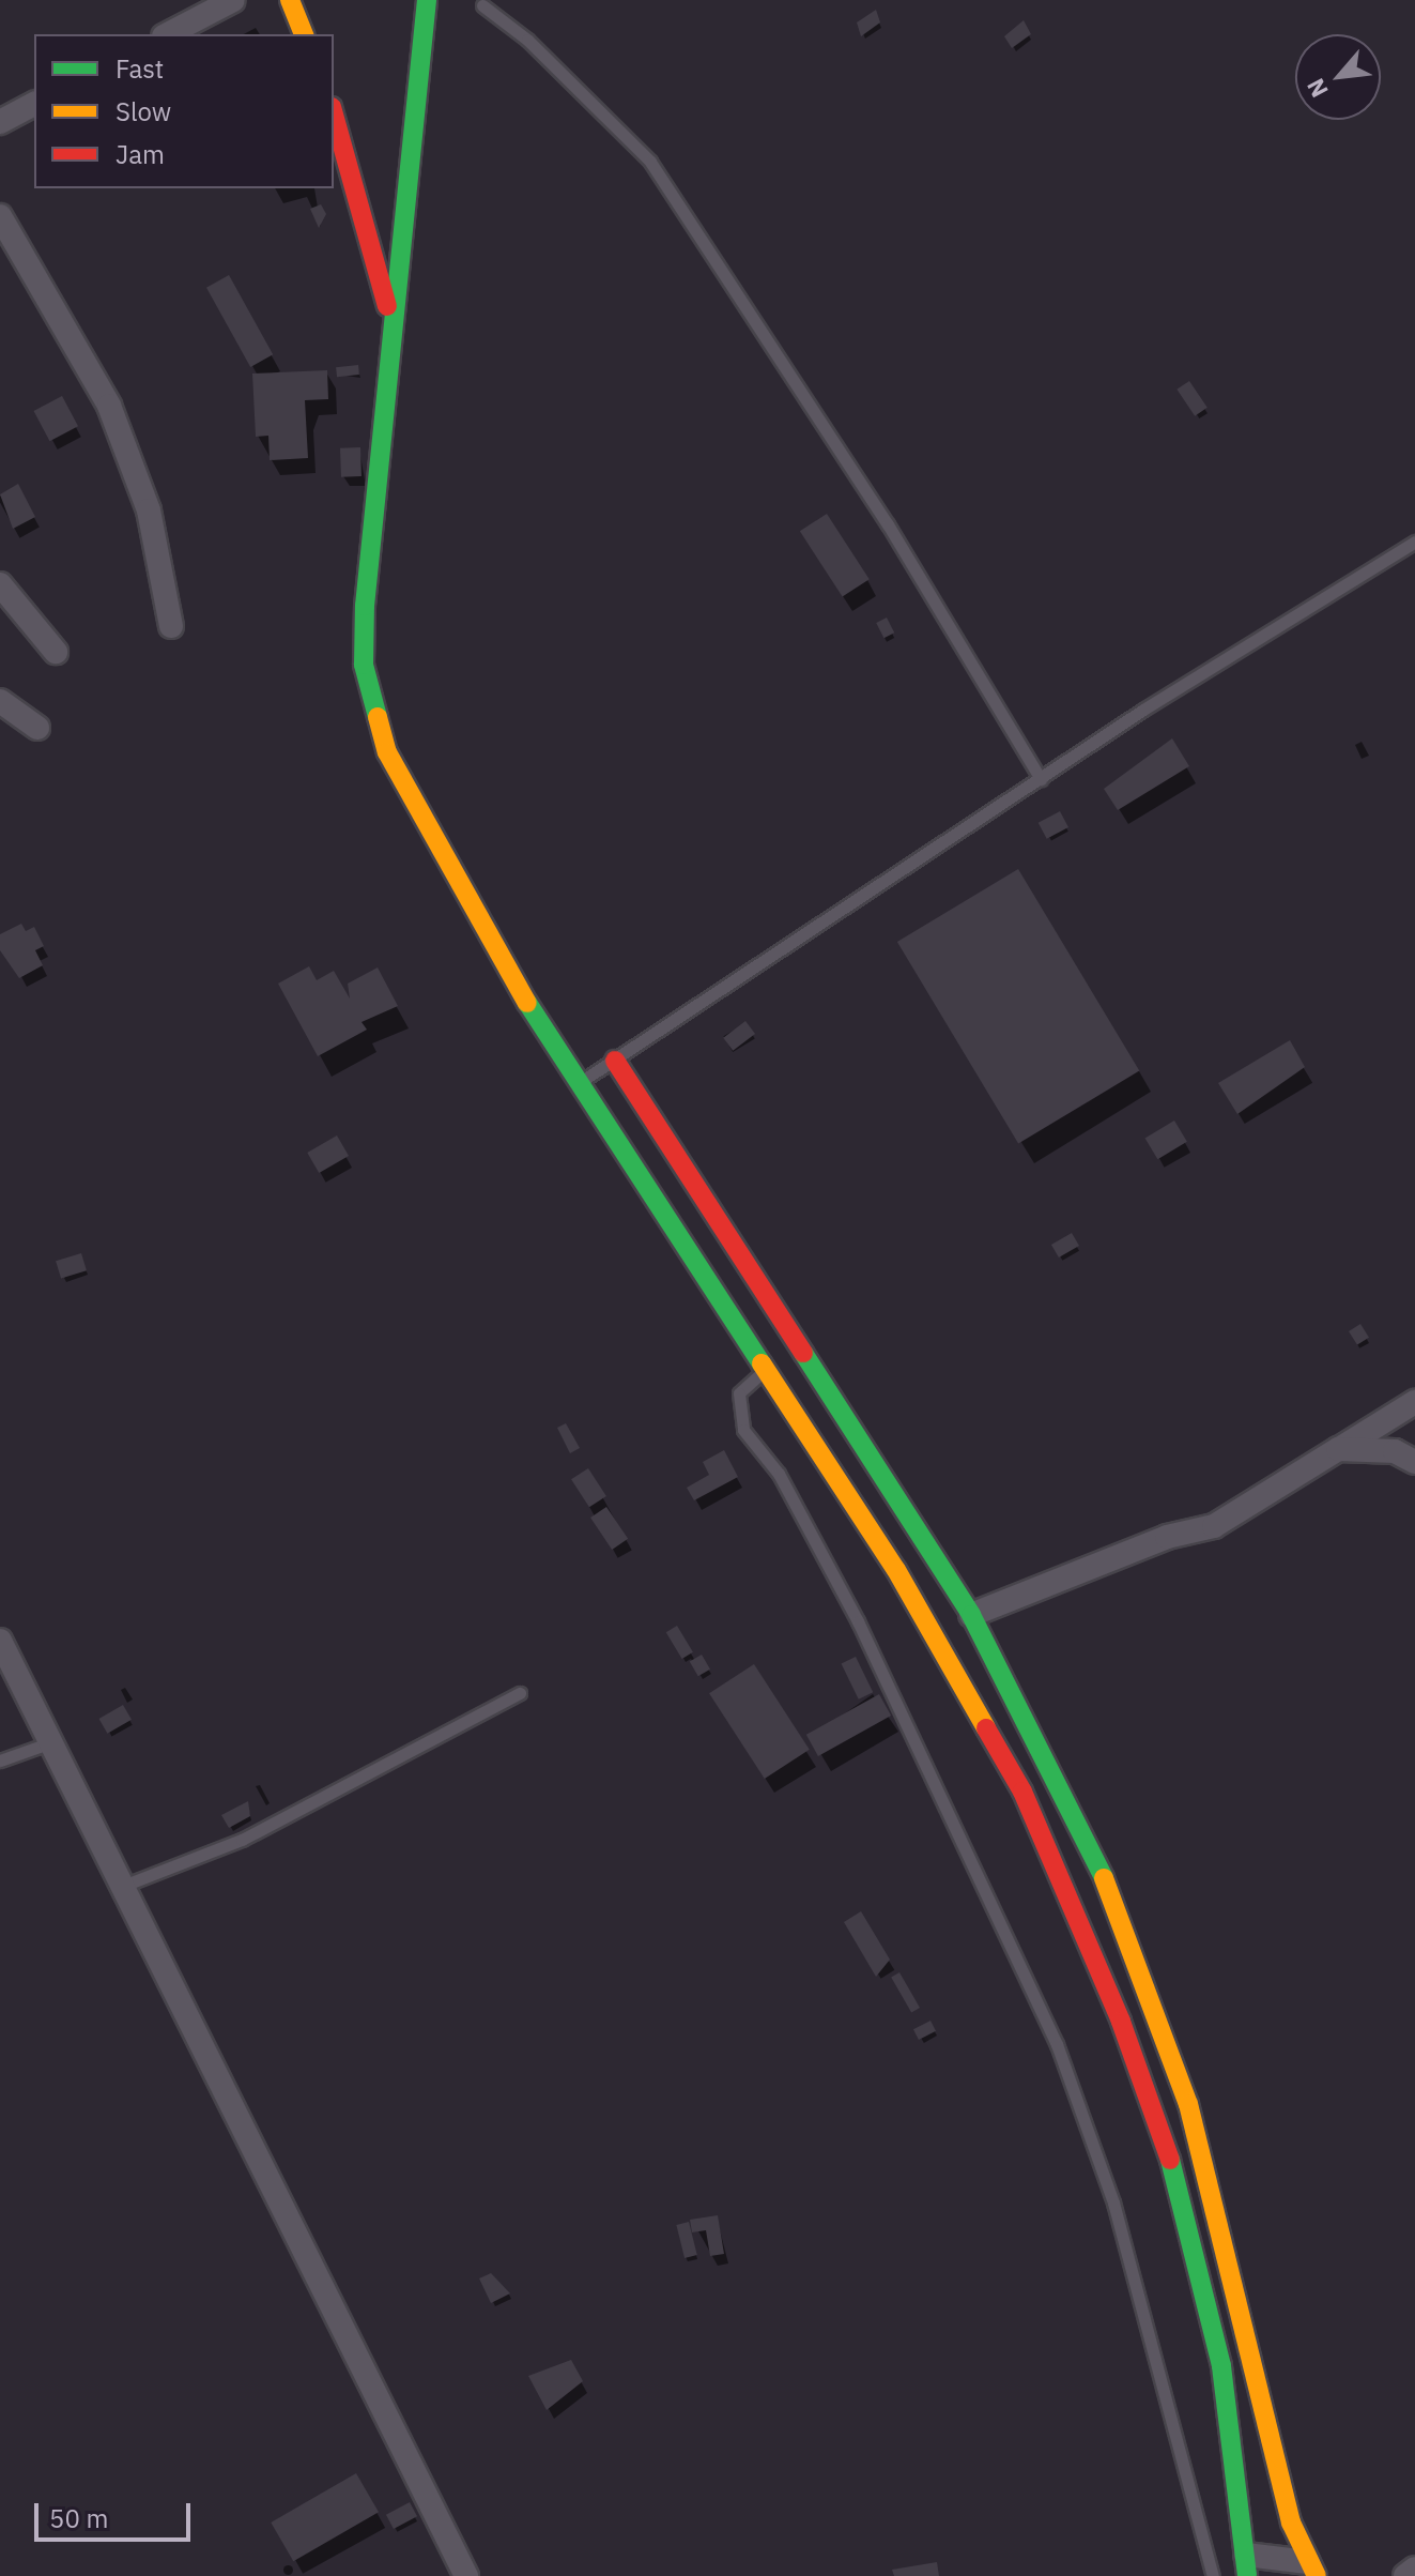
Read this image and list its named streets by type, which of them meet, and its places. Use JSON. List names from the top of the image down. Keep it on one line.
{"legend":["Fast","Slow","Jam"],"scale_bar":"50 m","north":"bottom left"}
